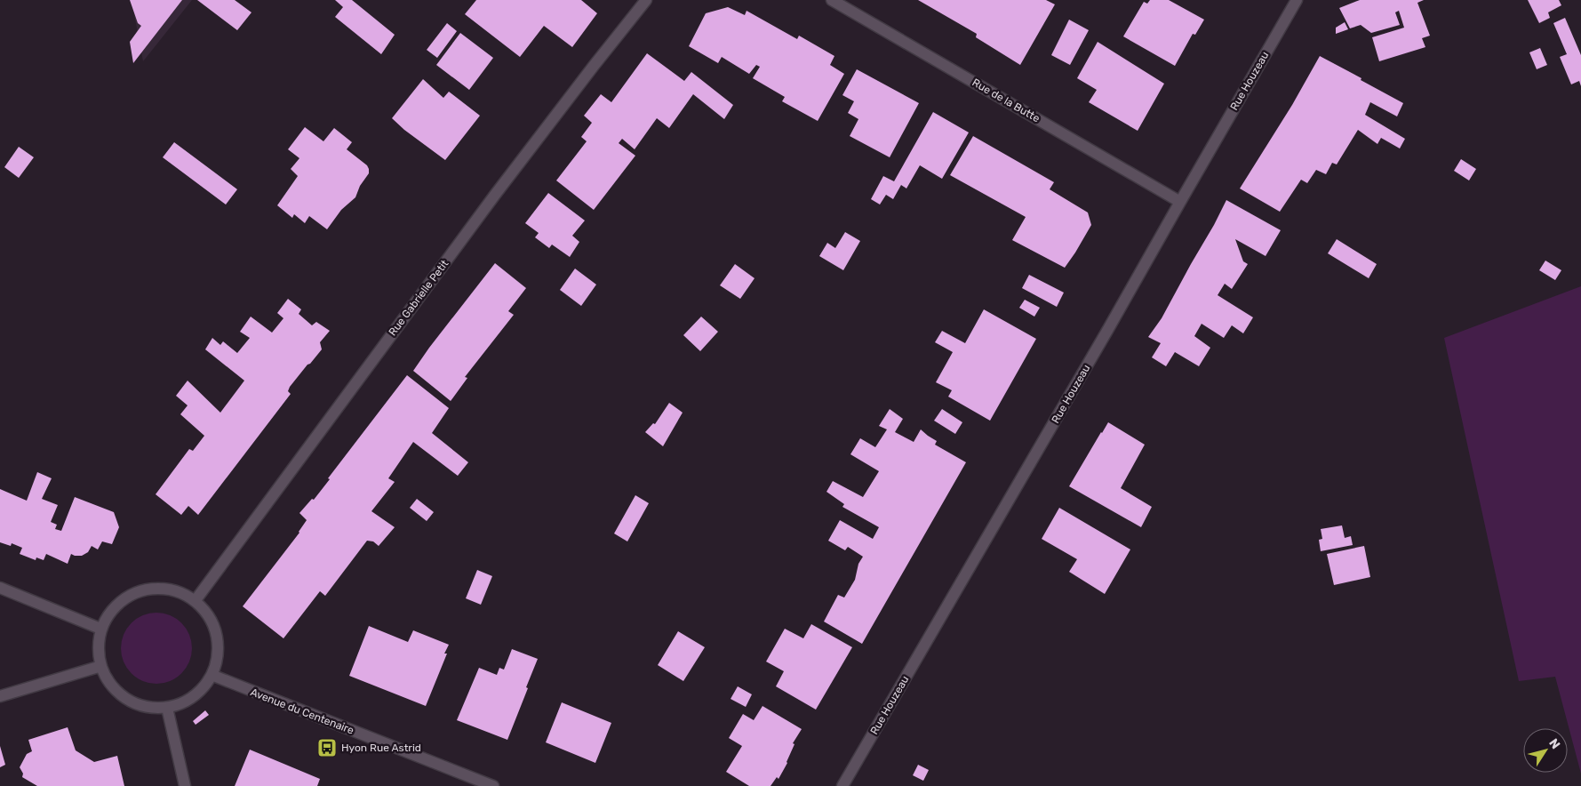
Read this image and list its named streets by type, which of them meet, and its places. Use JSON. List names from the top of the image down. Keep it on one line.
{"streets":{"street":["Rue Houzeau","Rue de la Butte","Rue Gabrielle Petit","Avenue du Centenaire"]},"crossings":[["Rue Houzeau","Rue de la Butte"],["Rue Gabrielle Petit","Avenue du Centenaire"]],"places":{"bus stop":["Hyon Rue Astrid"]},"north":"top right"}
